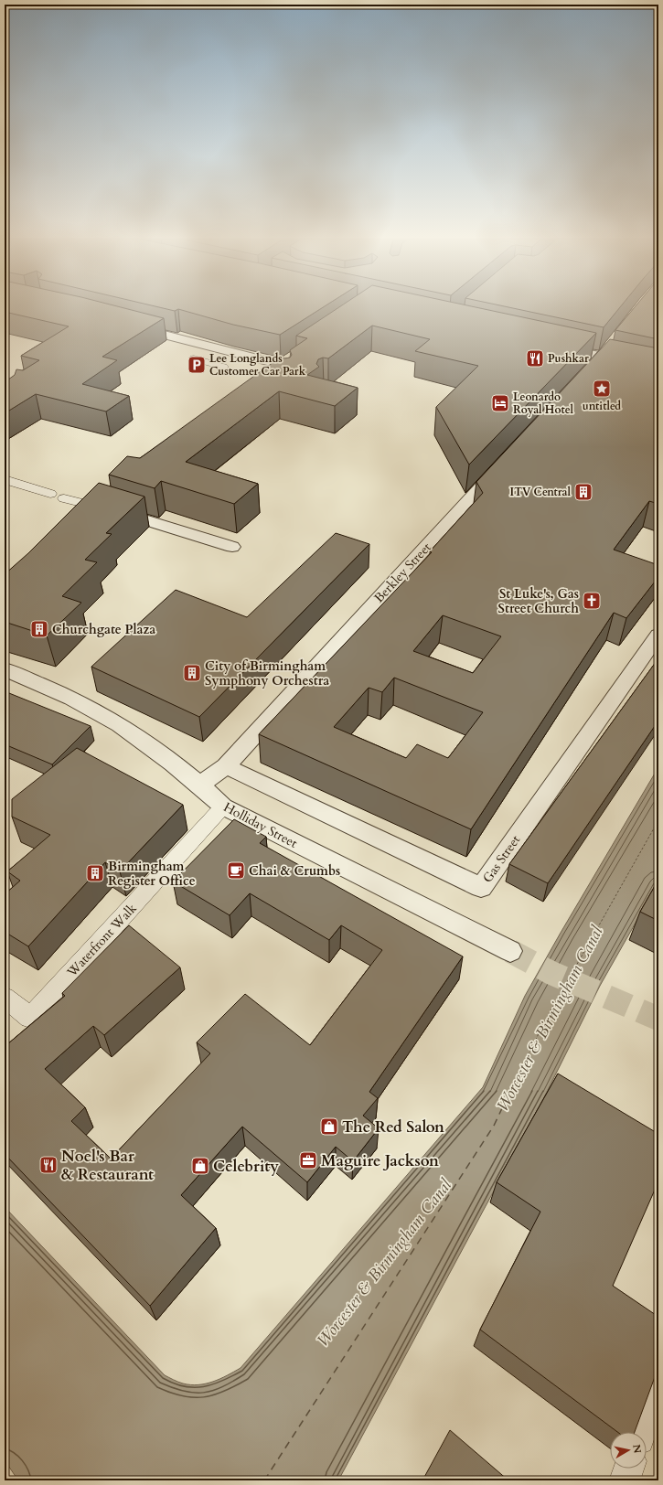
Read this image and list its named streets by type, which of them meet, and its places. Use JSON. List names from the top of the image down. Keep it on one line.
{"streets":{"street":["Berkley Street","Holliday Street","Gas Street"],"lane":["Waterfront Walk"]},"crossings":[["Berkley Street","Holliday Street"],["Berkley Street","Gas Street"],["Holliday Street","Waterfront Walk"]],"water":["Worcester & Birmingham Canal"],"places":{"restaurant":["Pushkar","Noel's Bar & Restaurant"],"parking":["Lee Longlands Customer Car Park"],"place":["untitled"],"hotel":["Leonardo Royal Hotel"],"building":["ITV Central","Churchgate Plaza","City of Birmingham Symphony Orchestra","Birmingham Register Office"],"church":["St Luke's, Gas Street Church"],"cafe":["Chai & Crumbs"],"shop":["The Red Salon","Celebrity"],"office":["Maguire Jackson"]},"north":"right"}
